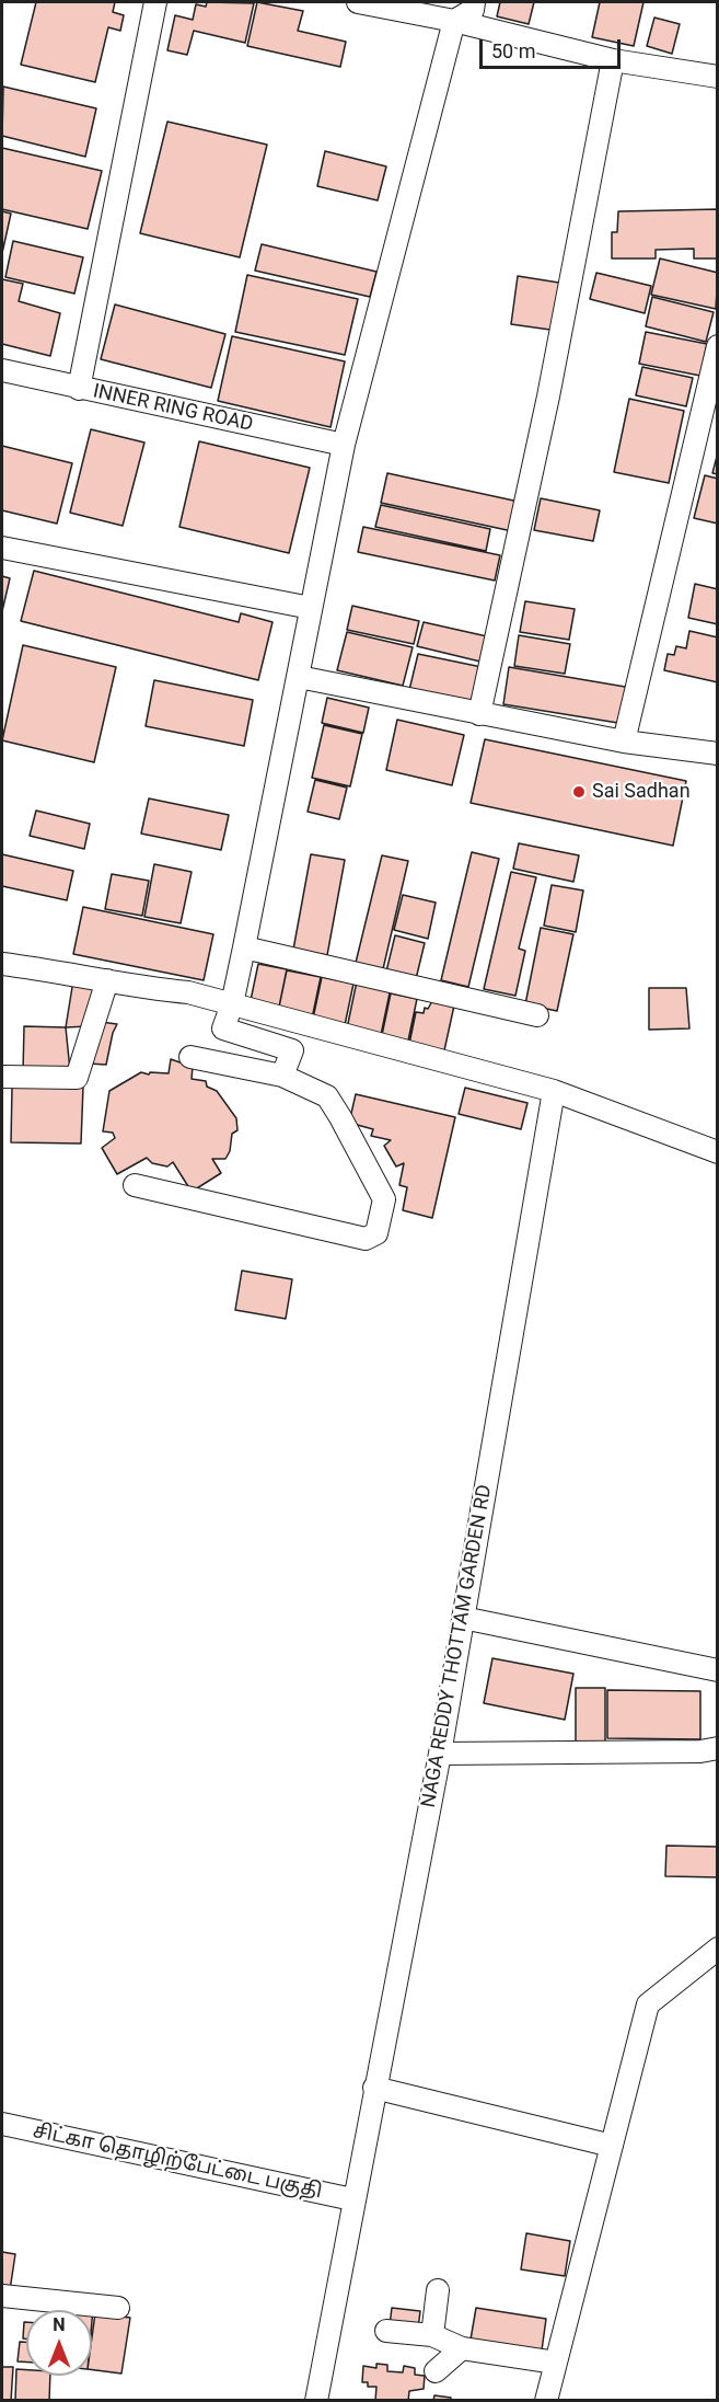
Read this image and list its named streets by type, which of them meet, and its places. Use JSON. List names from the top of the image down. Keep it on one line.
{"streets":{"street":["INNER RING ROAD","NAGA REDDY THOTTAM GARDEN RD","சிட்கா தொழிற்பேட்டை பகுதி"]},"crossings":[["NAGA REDDY THOTTAM GARDEN RD","சிட்கா தொழிற்பேட்டை பகுதி"]],"places":["Sai Sadhan"],"scale_bar":"50 m","north":"top"}
